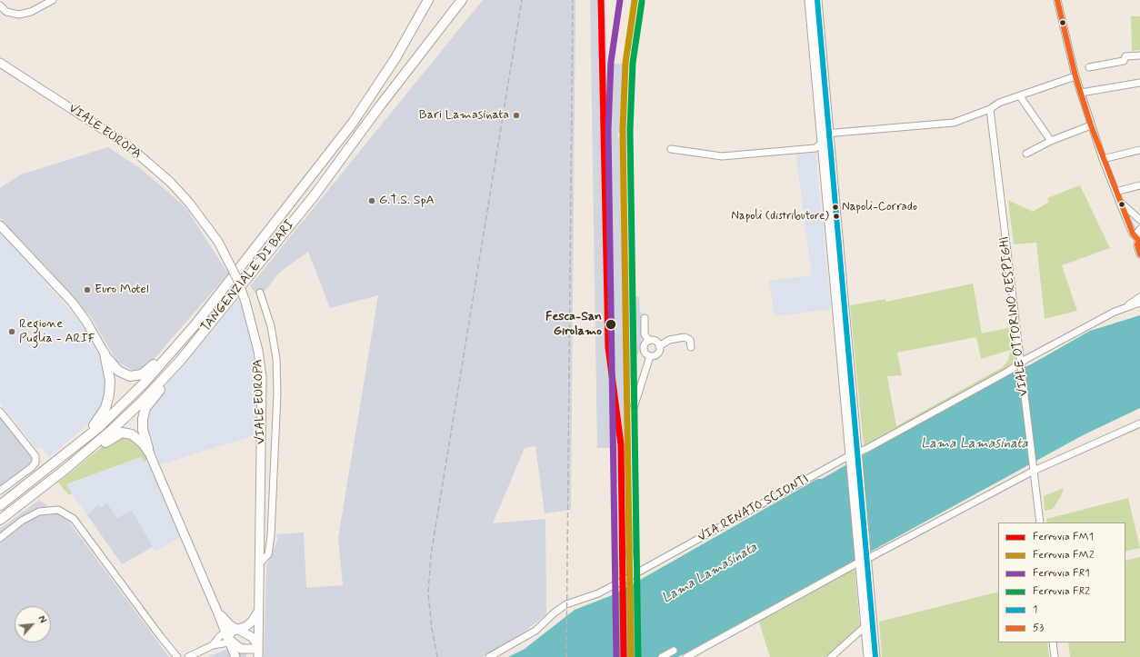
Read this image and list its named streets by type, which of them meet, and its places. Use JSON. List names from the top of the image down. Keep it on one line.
{"streets":{"highway":["TANGENZIALE DI BARI"],"main road":["VIALE EUROPA"],"street":["VIALE OTTORINO RESPIGHI","VIA RENATO SCIONTI"]},"crossings":[["VIALE OTTORINO RESPIGHI","VIA RENATO SCIONTI"]],"water":["Lama Lamasinata"],"places":["Bari Lamasinata","G.T.S. SpA","Napoli-Corrado","Napoli (distributore)","Euro Motel","Fesca-San Girolamo","Regione Puglia - ARIF"],"lines":["rail line FM1","rail line FR1","transit line 1","transit line 53","rail line FM2","rail line FR2"],"legend":["Ferrovia FM1","Ferrovia FM2","Ferrovia FR1","Ferrovia FR2","1","53"],"north":"top right"}
